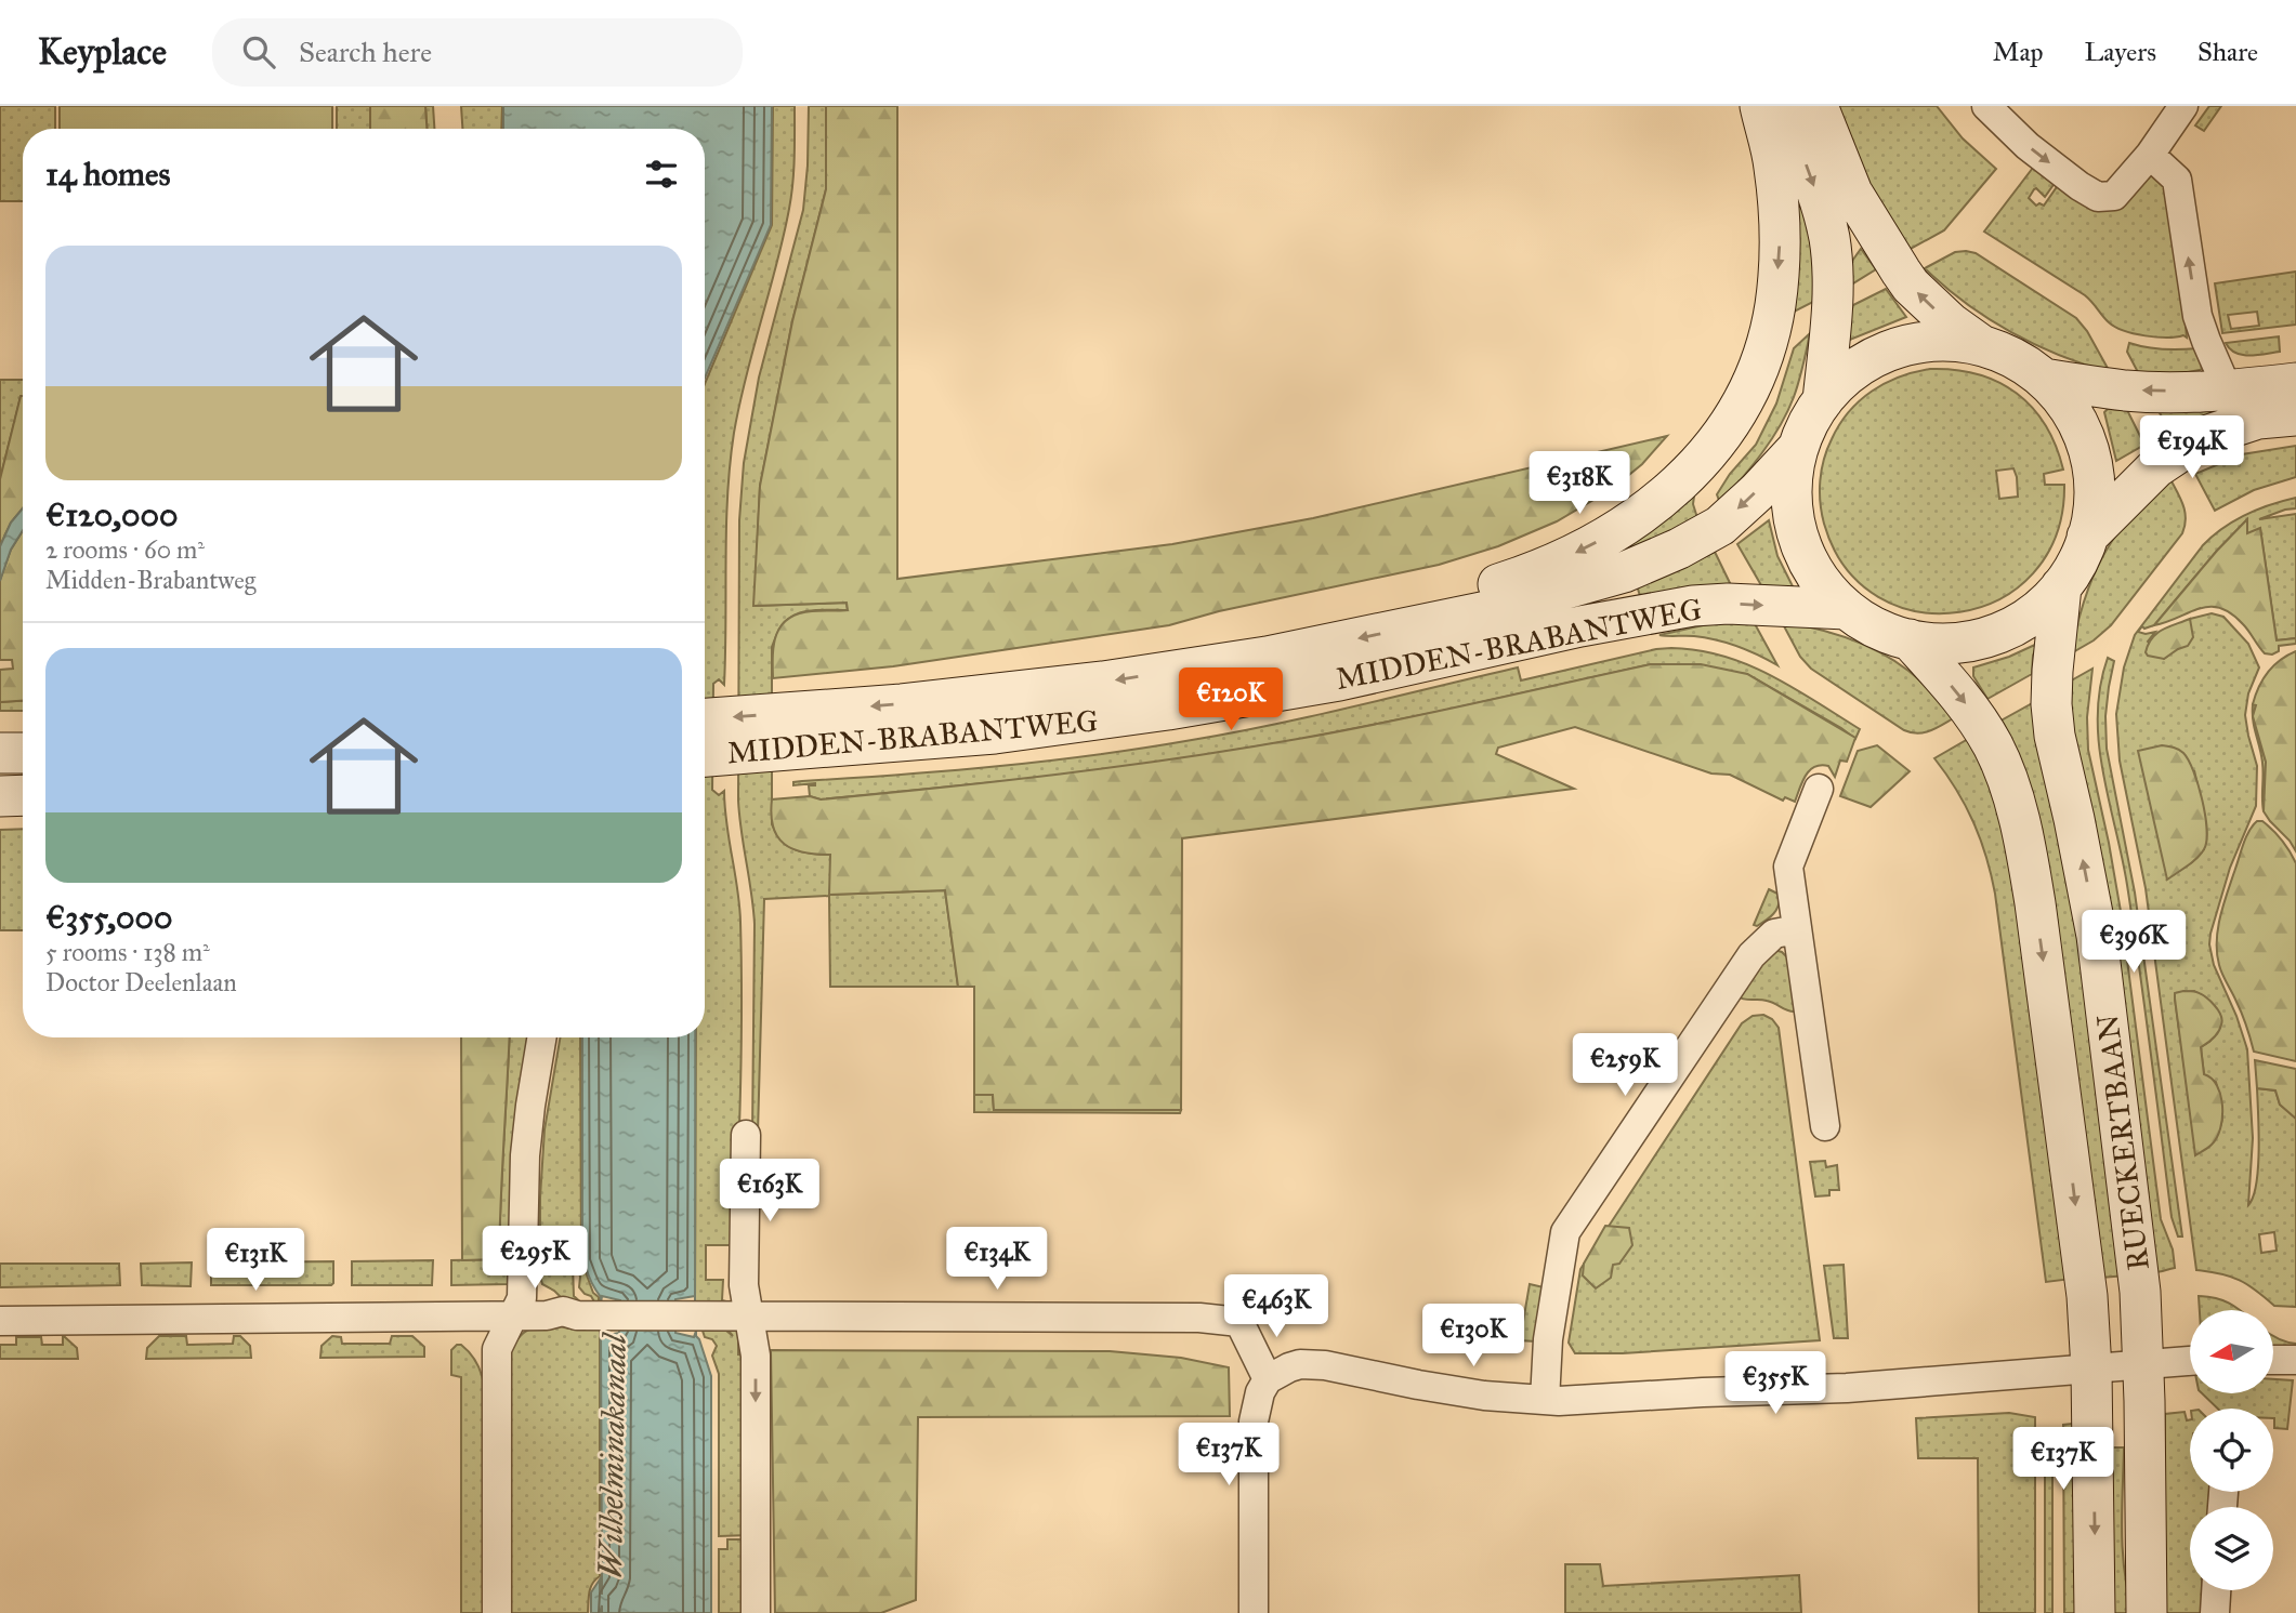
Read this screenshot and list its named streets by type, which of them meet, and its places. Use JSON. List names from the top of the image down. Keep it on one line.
{"streets":{"main road":["MIDDEN-BRABANTWEG","RUECKERTBAAN"]},"water":["Wilhelminakanaal"],"north":"left","page":{"header":"Keyplace","search":"Search here","nav":["Map","Layers","Share"],"heading":"14 homes","list":[{"name":"€120,000","note":"2 rooms · 60 m² · Midden-Brabantweg"},{"name":"€355,000","note":"5 rooms · 138 m² · Doctor Deelenlaan"}],"price":["€194K","€318K","€120K","€396K","€259K","€163K","€295K","€134K","€131K","€463K","€130K","€355K","€137K","€137K"]}}
